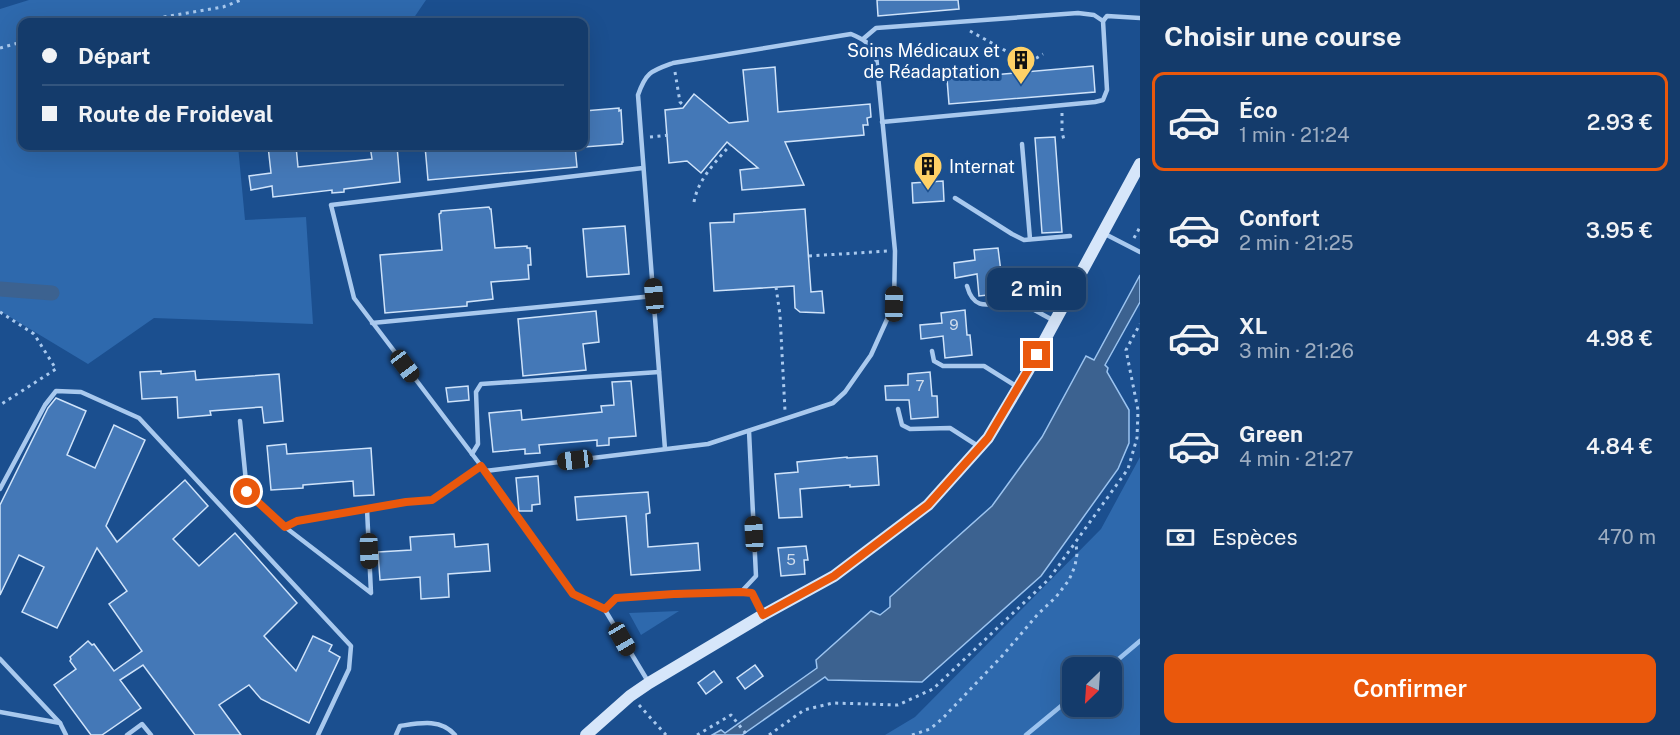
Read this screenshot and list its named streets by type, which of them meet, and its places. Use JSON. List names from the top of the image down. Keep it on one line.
{"places":{"building":["Soins Médicaux et de Réadaptation","Internat"]},"house_numbers":["9","7","5"],"north":"bottom left","page":{"heading":"Choisir une course","banner":["Départ","Route de Froideval"],"list":[{"name":"Éco","note":"1 min · 21:24","value":"2.93 €"},{"name":"Confort","note":"2 min · 21:25","value":"3.95 €"},{"name":"XL","note":"3 min · 21:26","value":"4.98 €"},{"name":"Green","note":"4 min · 21:27","value":"4.84 €"}],"bubble":"2 min","pay":["Espèces","470 m"],"buttons":"Confirmer"}}
